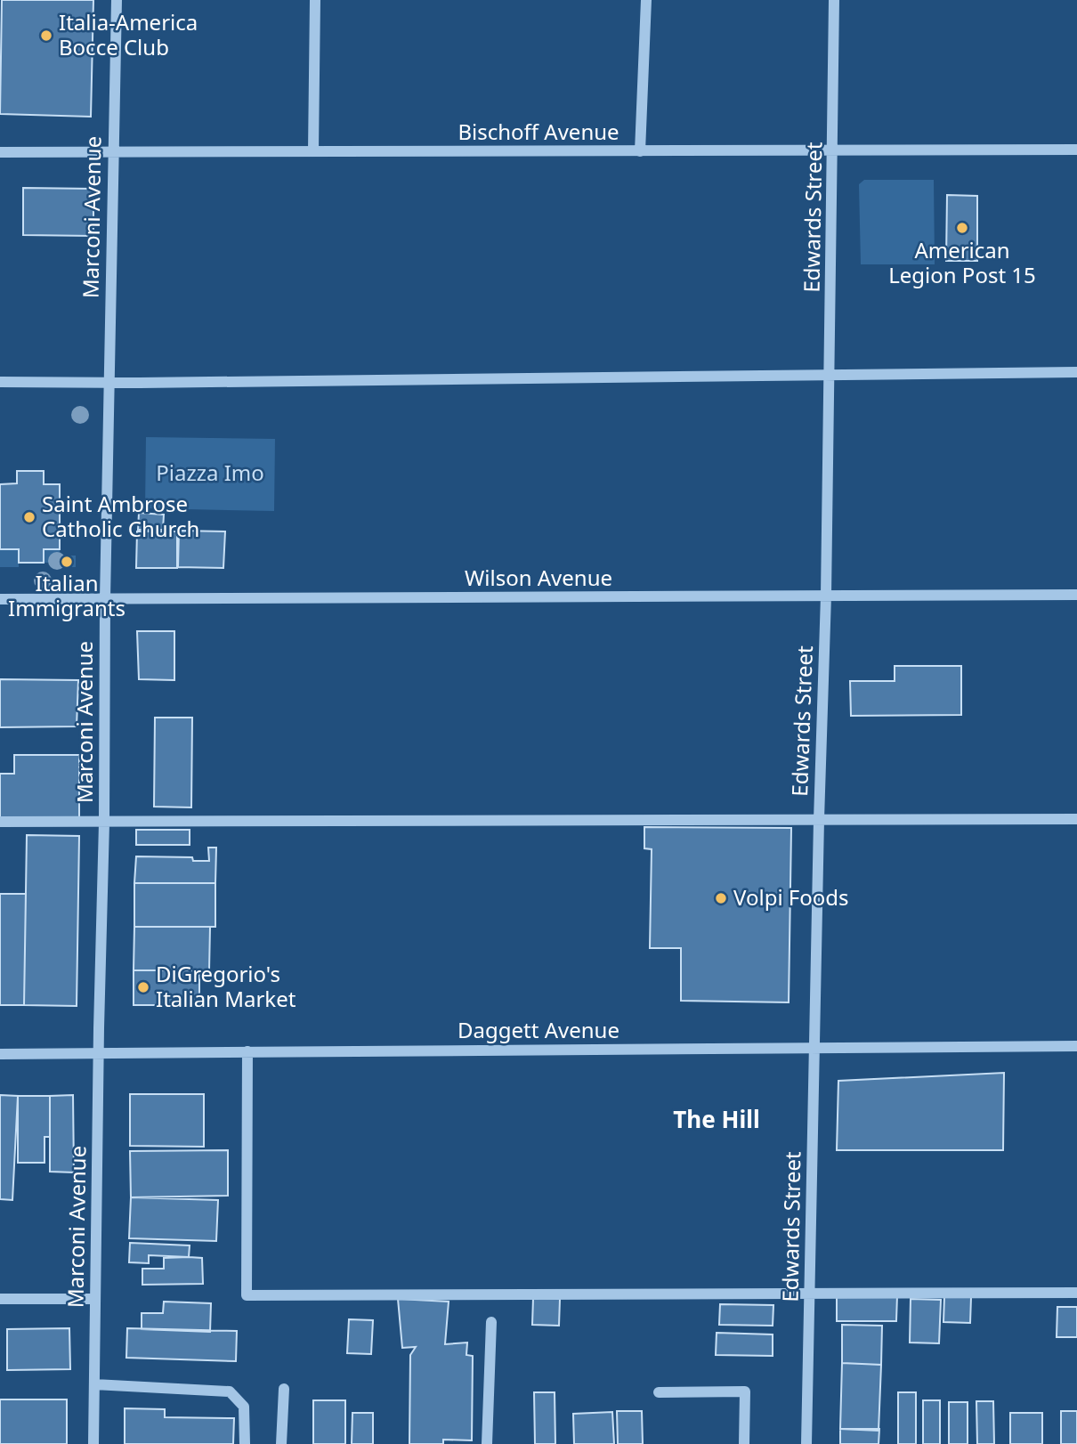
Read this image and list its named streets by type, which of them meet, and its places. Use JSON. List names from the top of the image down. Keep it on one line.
{"streets":{"street":["Bischoff Avenue","Marconi Avenue","Edwards Street","Wilson Avenue","Daggett Avenue"]},"crossings":[["Bischoff Avenue","Marconi Avenue"],["Bischoff Avenue","Edwards Street"],["Marconi Avenue","Wilson Avenue"],["Marconi Avenue","Daggett Avenue"],["Edwards Street","Wilson Avenue"],["Edwards Street","Daggett Avenue"]],"districts":["The Hill"],"parks":["Piazza Imo"],"places":["Italia-America Bocce Club","American Legion Post 15","Saint Ambrose Catholic Church","Italian Immigrants","Volpi Foods","DiGregorio's Italian Market"]}
